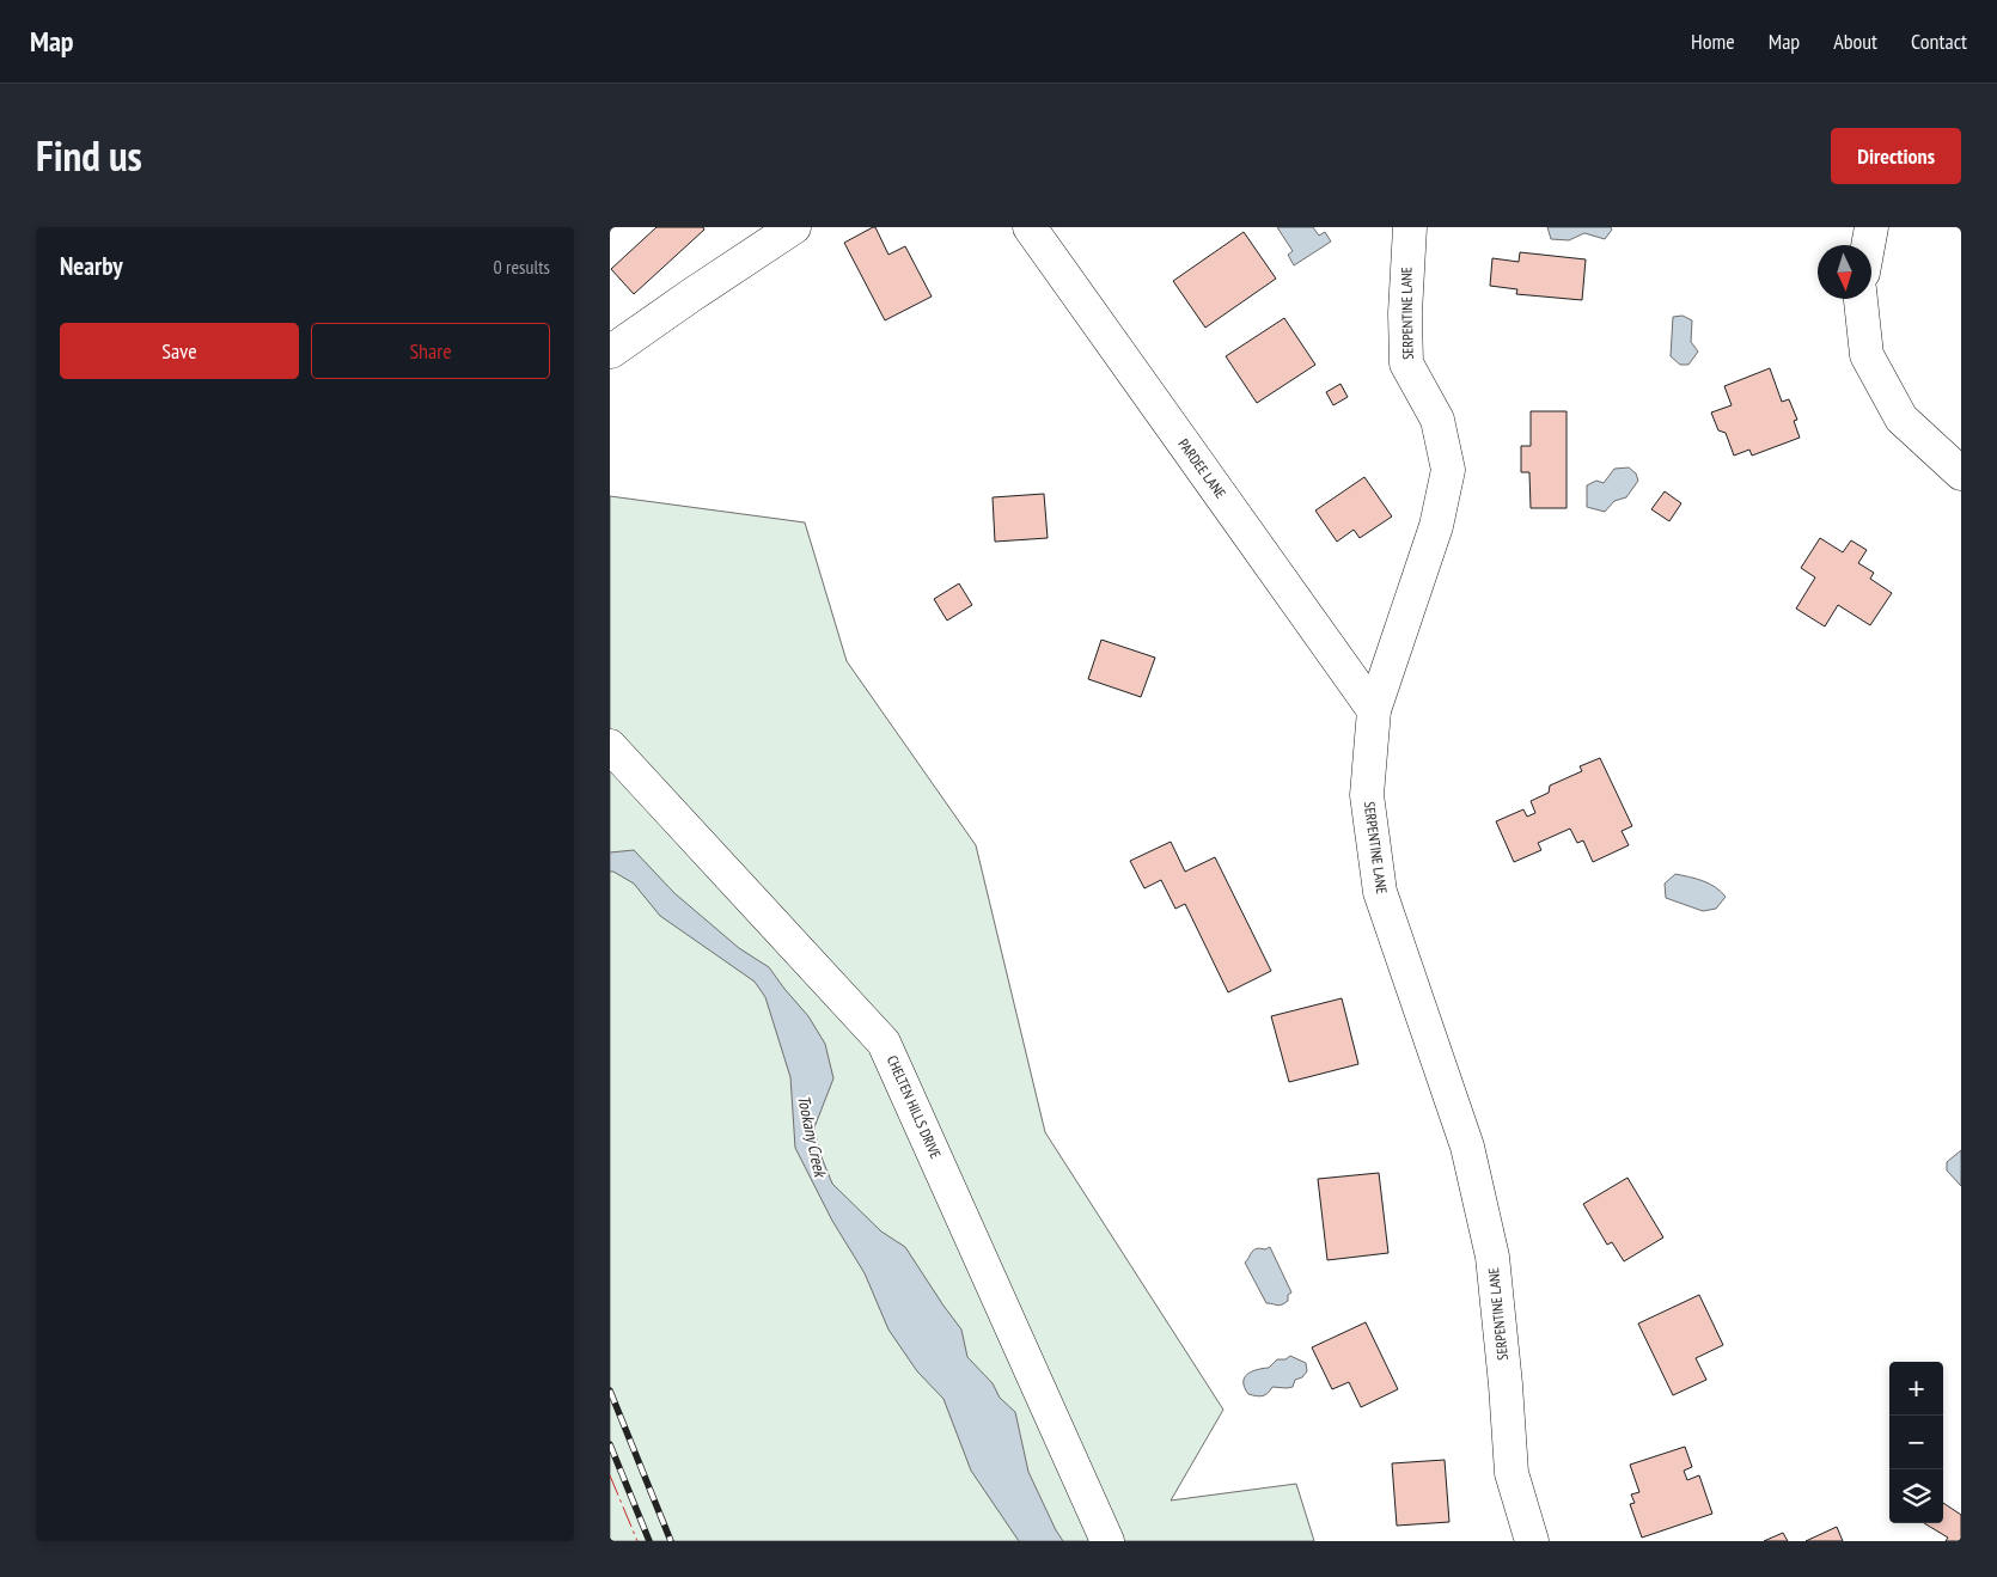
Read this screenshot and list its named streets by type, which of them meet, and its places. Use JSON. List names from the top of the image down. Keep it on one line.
{"streets":{"street":["SERPENTINE LANE","PARDEE LANE","CHELTEN HILLS DRIVE"]},"crossings":[["SERPENTINE LANE","PARDEE LANE"]],"water":["Tookany Creek"],"north":"bottom","page":{"header":"Map","nav":["Home","Map","About","Contact"],"title":"Find us","buttons":["Directions",["Save","Share"]],"heading":["Nearby","0 results"],"map_buttons":["+","−"]}}
